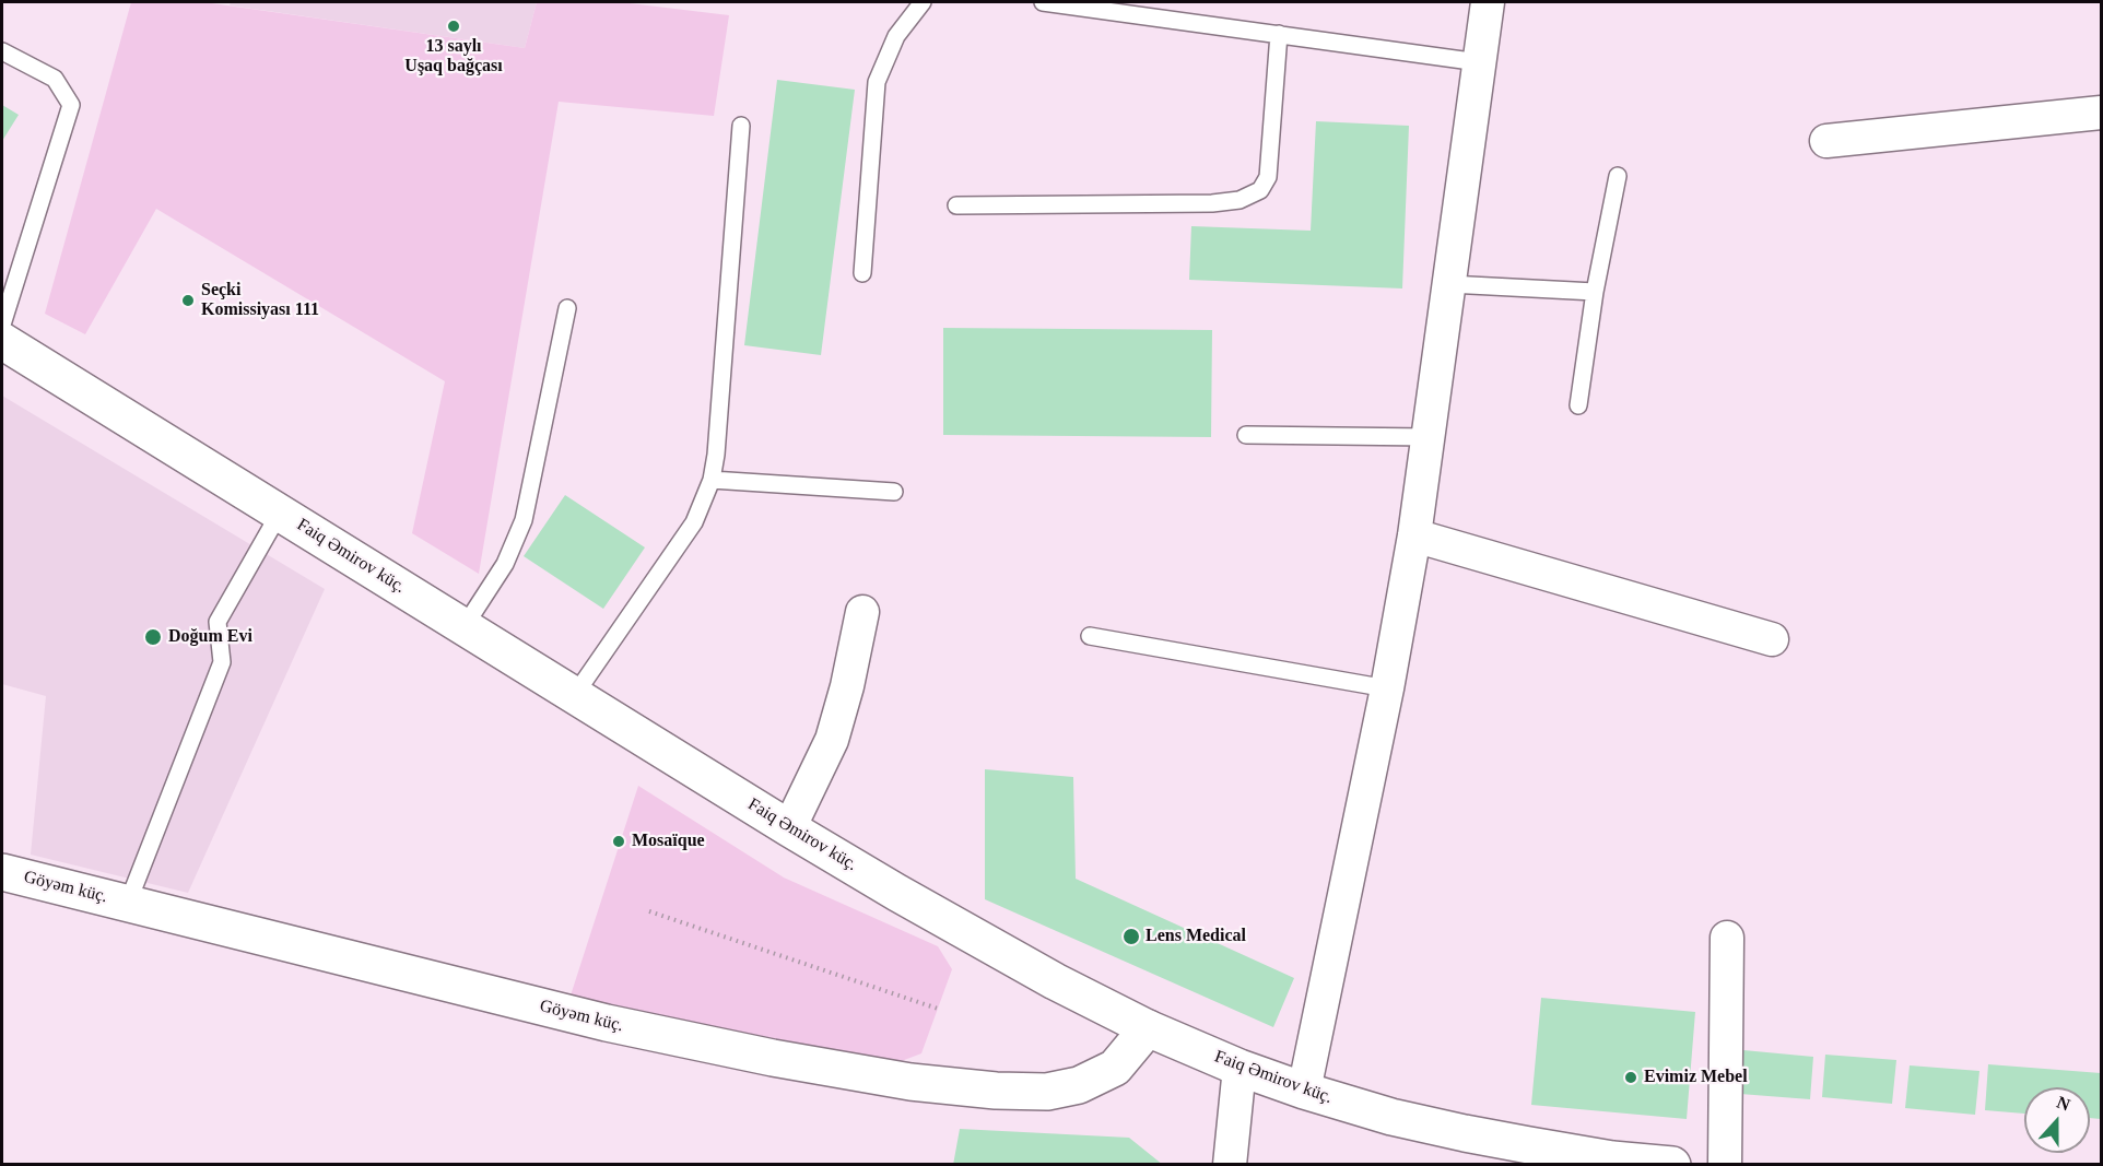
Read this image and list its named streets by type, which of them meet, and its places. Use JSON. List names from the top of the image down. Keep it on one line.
{"streets":{"main road":["Faiq Əmirov küç.","Göyəm küç."]},"crossings":[["Faiq Əmirov küç.","Göyəm küç."]],"places":["13 saylı Uşaq bağçası","Seçki Komissiyası 111","Doğum Evi","Mosaïque","Lens Medical","Evimiz Mebel"],"north":"top"}
